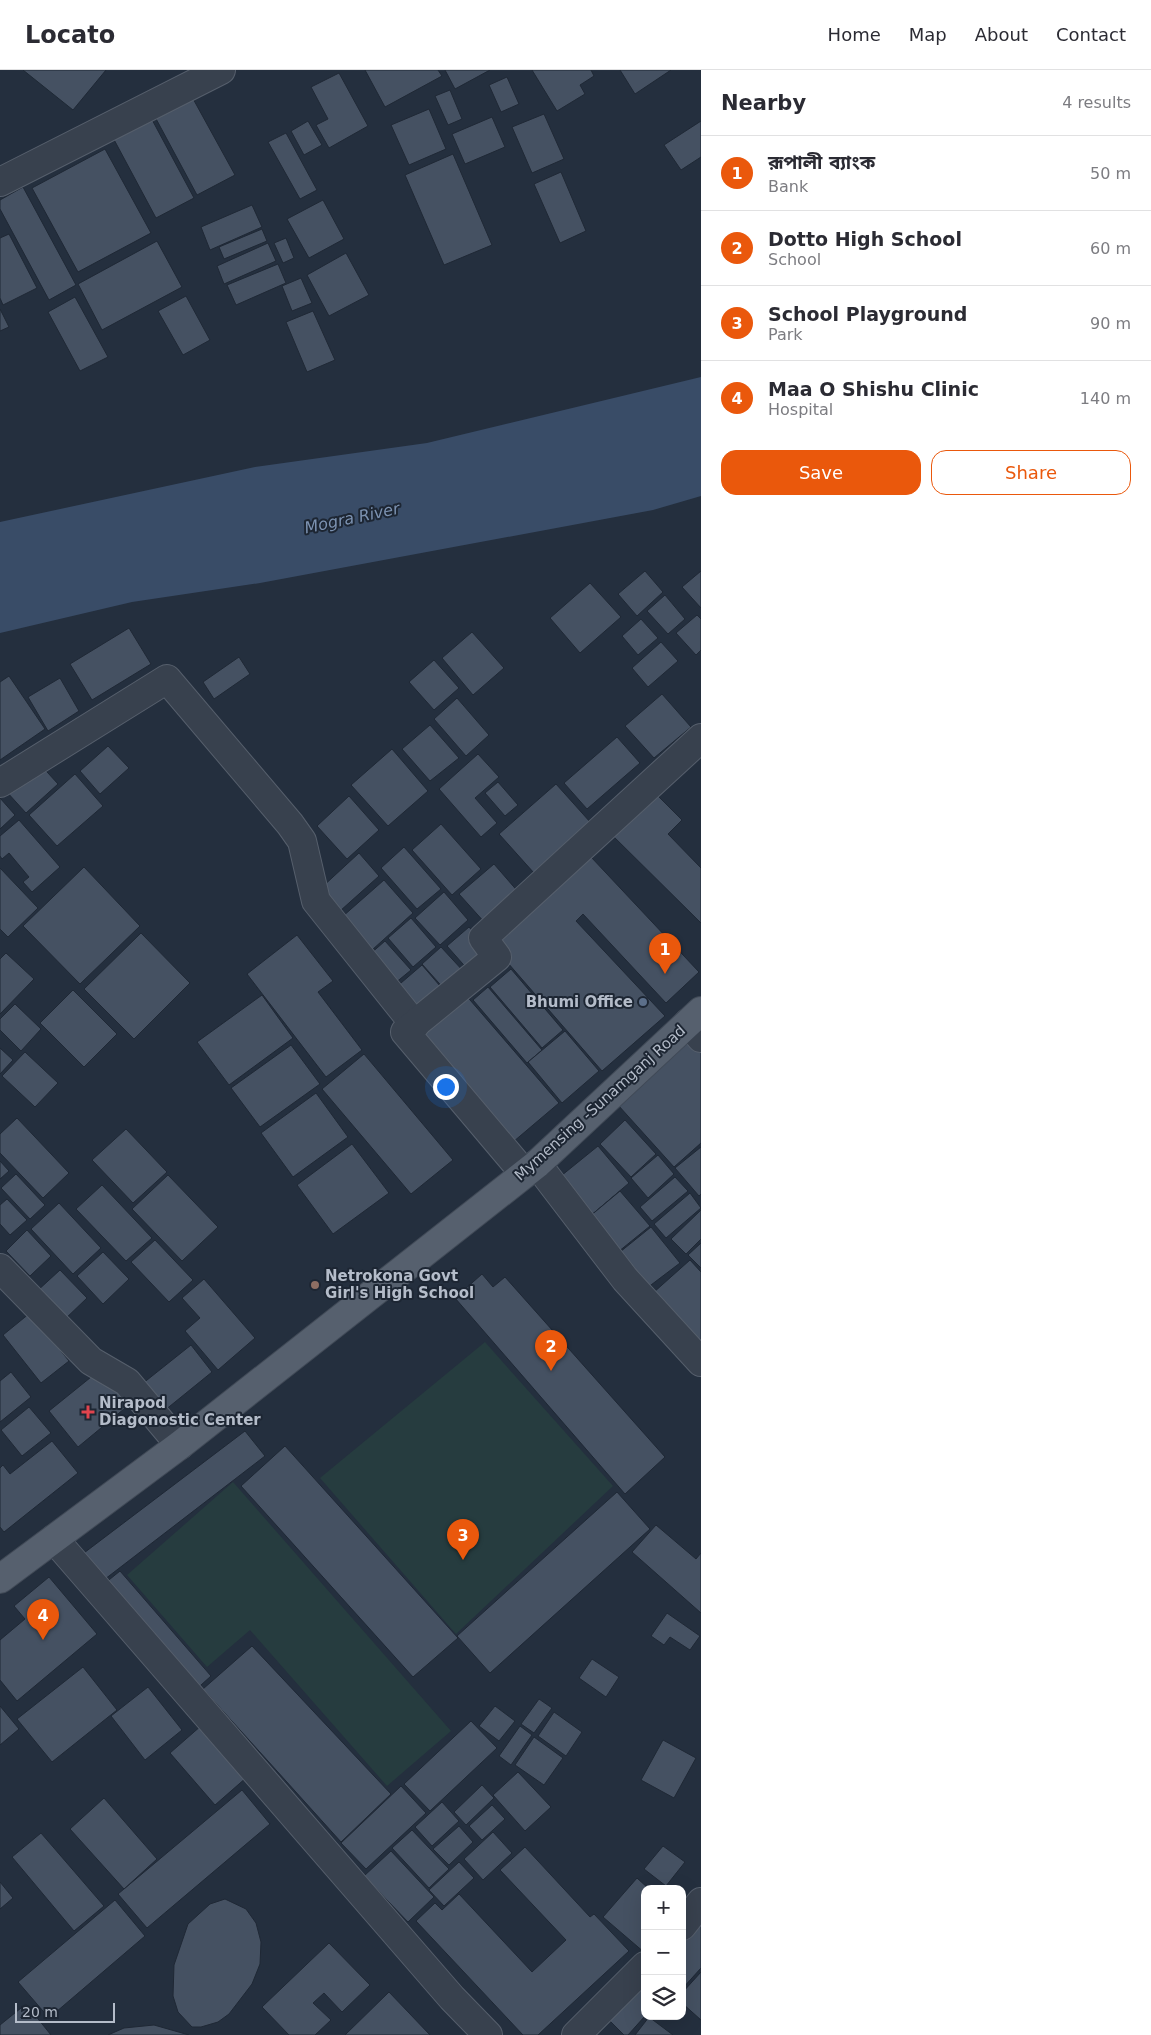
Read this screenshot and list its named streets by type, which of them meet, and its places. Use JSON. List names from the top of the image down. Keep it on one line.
{"streets":{"main road":["Mymensing -Sunamganj Road"]},"water":["Mogra River"],"places":{"other":["Bhumi Office","Netrokona Govt Girl's High School"],"health":["Nirapod Diagonostic Center"]},"scale_bar":"20 m","page":{"header":"Locato","nav":["Home","Map","About","Contact"],"heading":["Nearby","4 results"],"list":[{"mark":"1","name":"রূপালী ব্যাংক","note":"Bank","value":"50 m"},{"mark":"2","name":"Dotto High School","note":"School","value":"60 m"},{"mark":"3","name":"School Playground","note":"Park","value":"90 m"},{"mark":"4","name":"Maa O Shishu Clinic","note":"Hospital","value":"140 m"}],"buttons":["Save","Share"],"pins":["1","2","3","4"],"map_buttons":["+","−"],"scale":"20 m"}}
